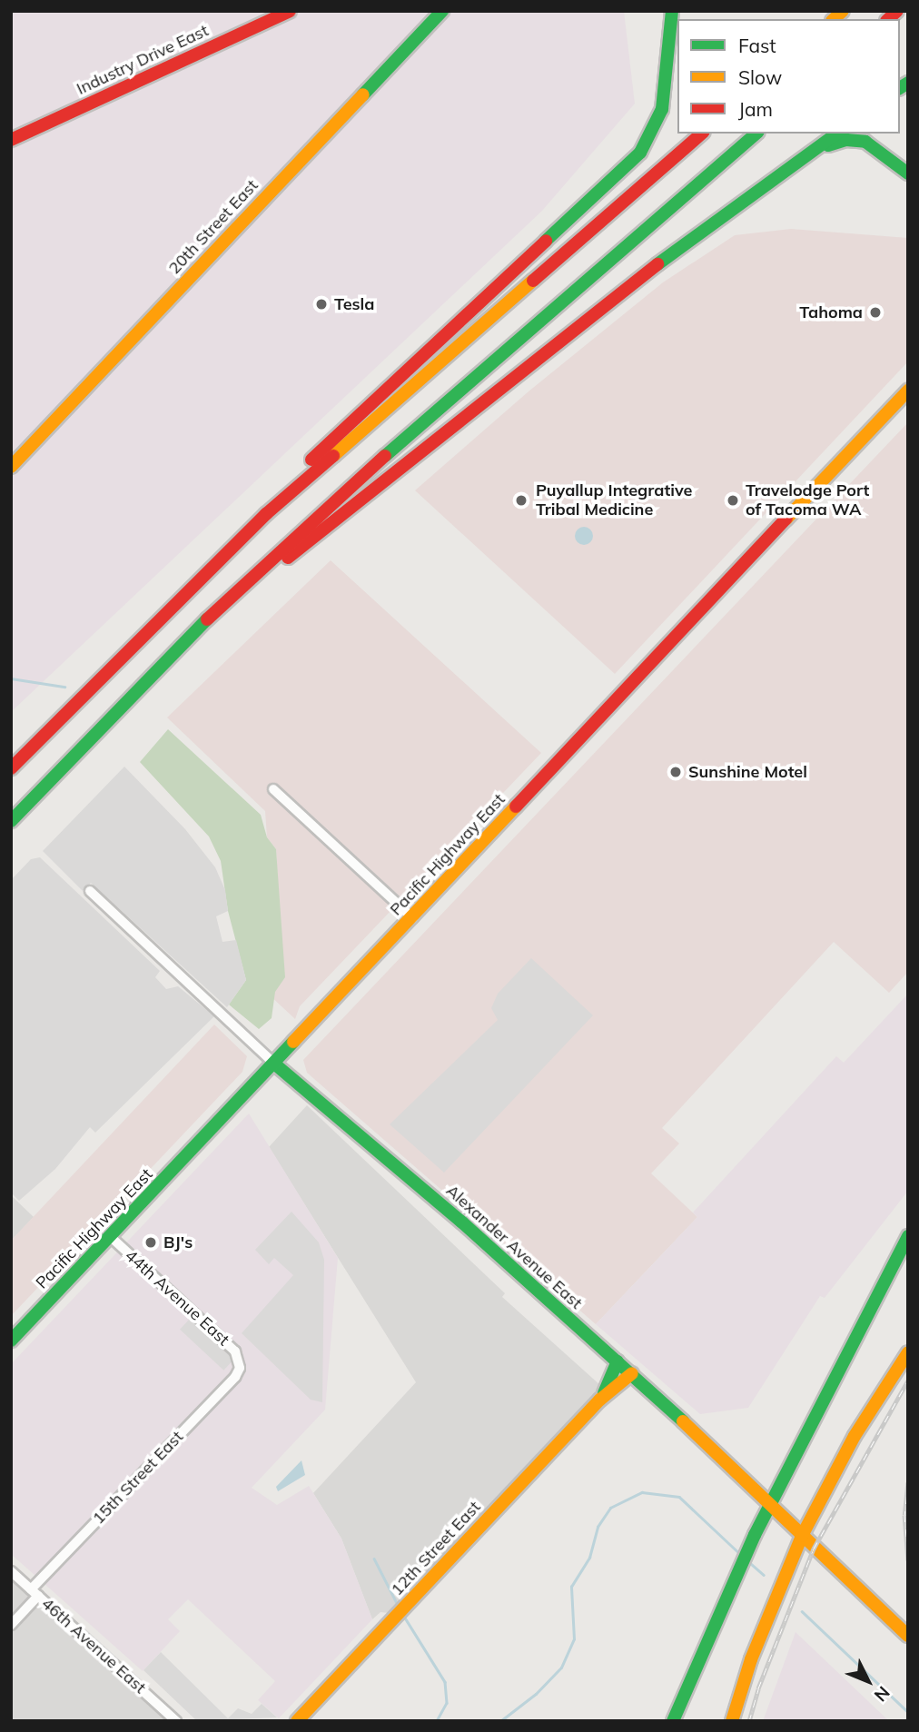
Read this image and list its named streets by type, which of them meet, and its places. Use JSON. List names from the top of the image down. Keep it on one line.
{"streets":{"main road":["Industry Drive East","20th Street East","Pacific Highway East","Alexander Avenue East","12th Street East"],"street":["44th Avenue East","15th Street East","46th Avenue East"]},"crossings":[["Pacific Highway East","Alexander Avenue East"],["Pacific Highway East","44th Avenue East"],["Alexander Avenue East","12th Street East"],["44th Avenue East","15th Street East"],["15th Street East","46th Avenue East"]],"places":["Tesla","Tahoma","Puyallup Integrative Tribal Medicine","Travelodge Port of Tacoma WA","Sunshine Motel","BJ's"],"legend":["Fast","Slow","Jam"],"north":"bottom right"}
